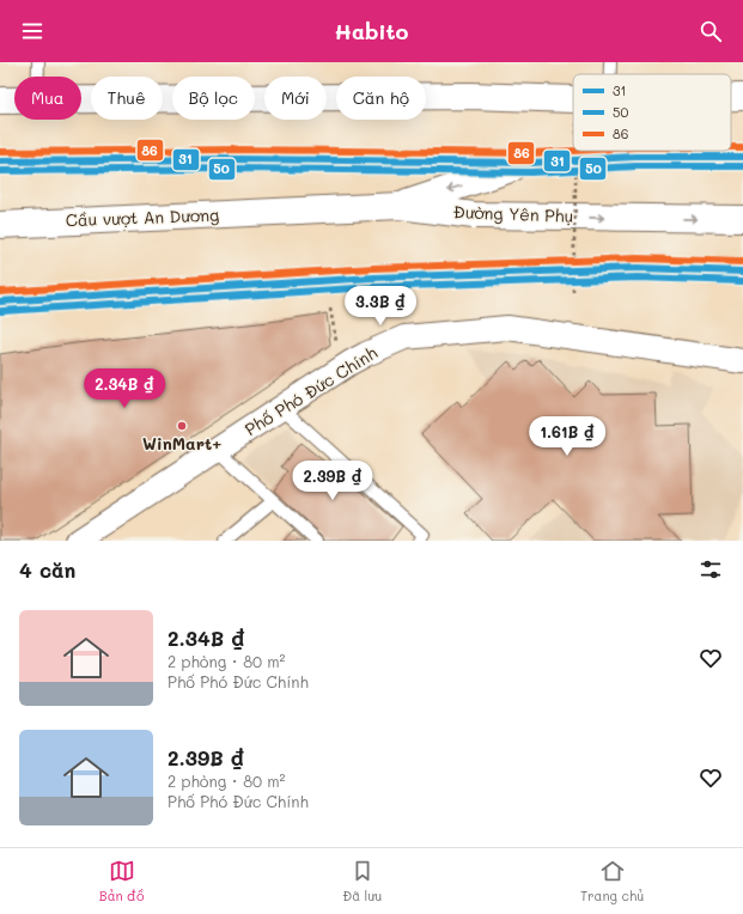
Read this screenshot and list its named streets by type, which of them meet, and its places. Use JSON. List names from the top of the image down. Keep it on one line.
{"streets":{"main road":["Đường Yên Phụ","Cầu vượt An Dương"],"street":["Phố Phó Đức Chính"]},"crossings":[["Đường Yên Phụ","Cầu vượt An Dương"]],"places":["WinMart+"],"lines":["transit line 86","transit line 31","transit line 50"],"legend":["31","50","86"],"page":{"header":"Habito","chip":["Mua","Thuê","Bộ lọc","Mới","Căn hộ"],"price":["3.3B ₫","2.34B ₫","1.61B ₫","2.39B ₫"],"heading":"4 căn","list":[{"name":"2.34B ₫","note":"2 phòng · 80 m² · Phố Phó Đức Chính"},{"name":"2.39B ₫","note":"2 phòng · 80 m² · Phố Phó Đức Chính"}],"tabs":["Bản đồ","Đã lưu","Trang chủ"]}}
